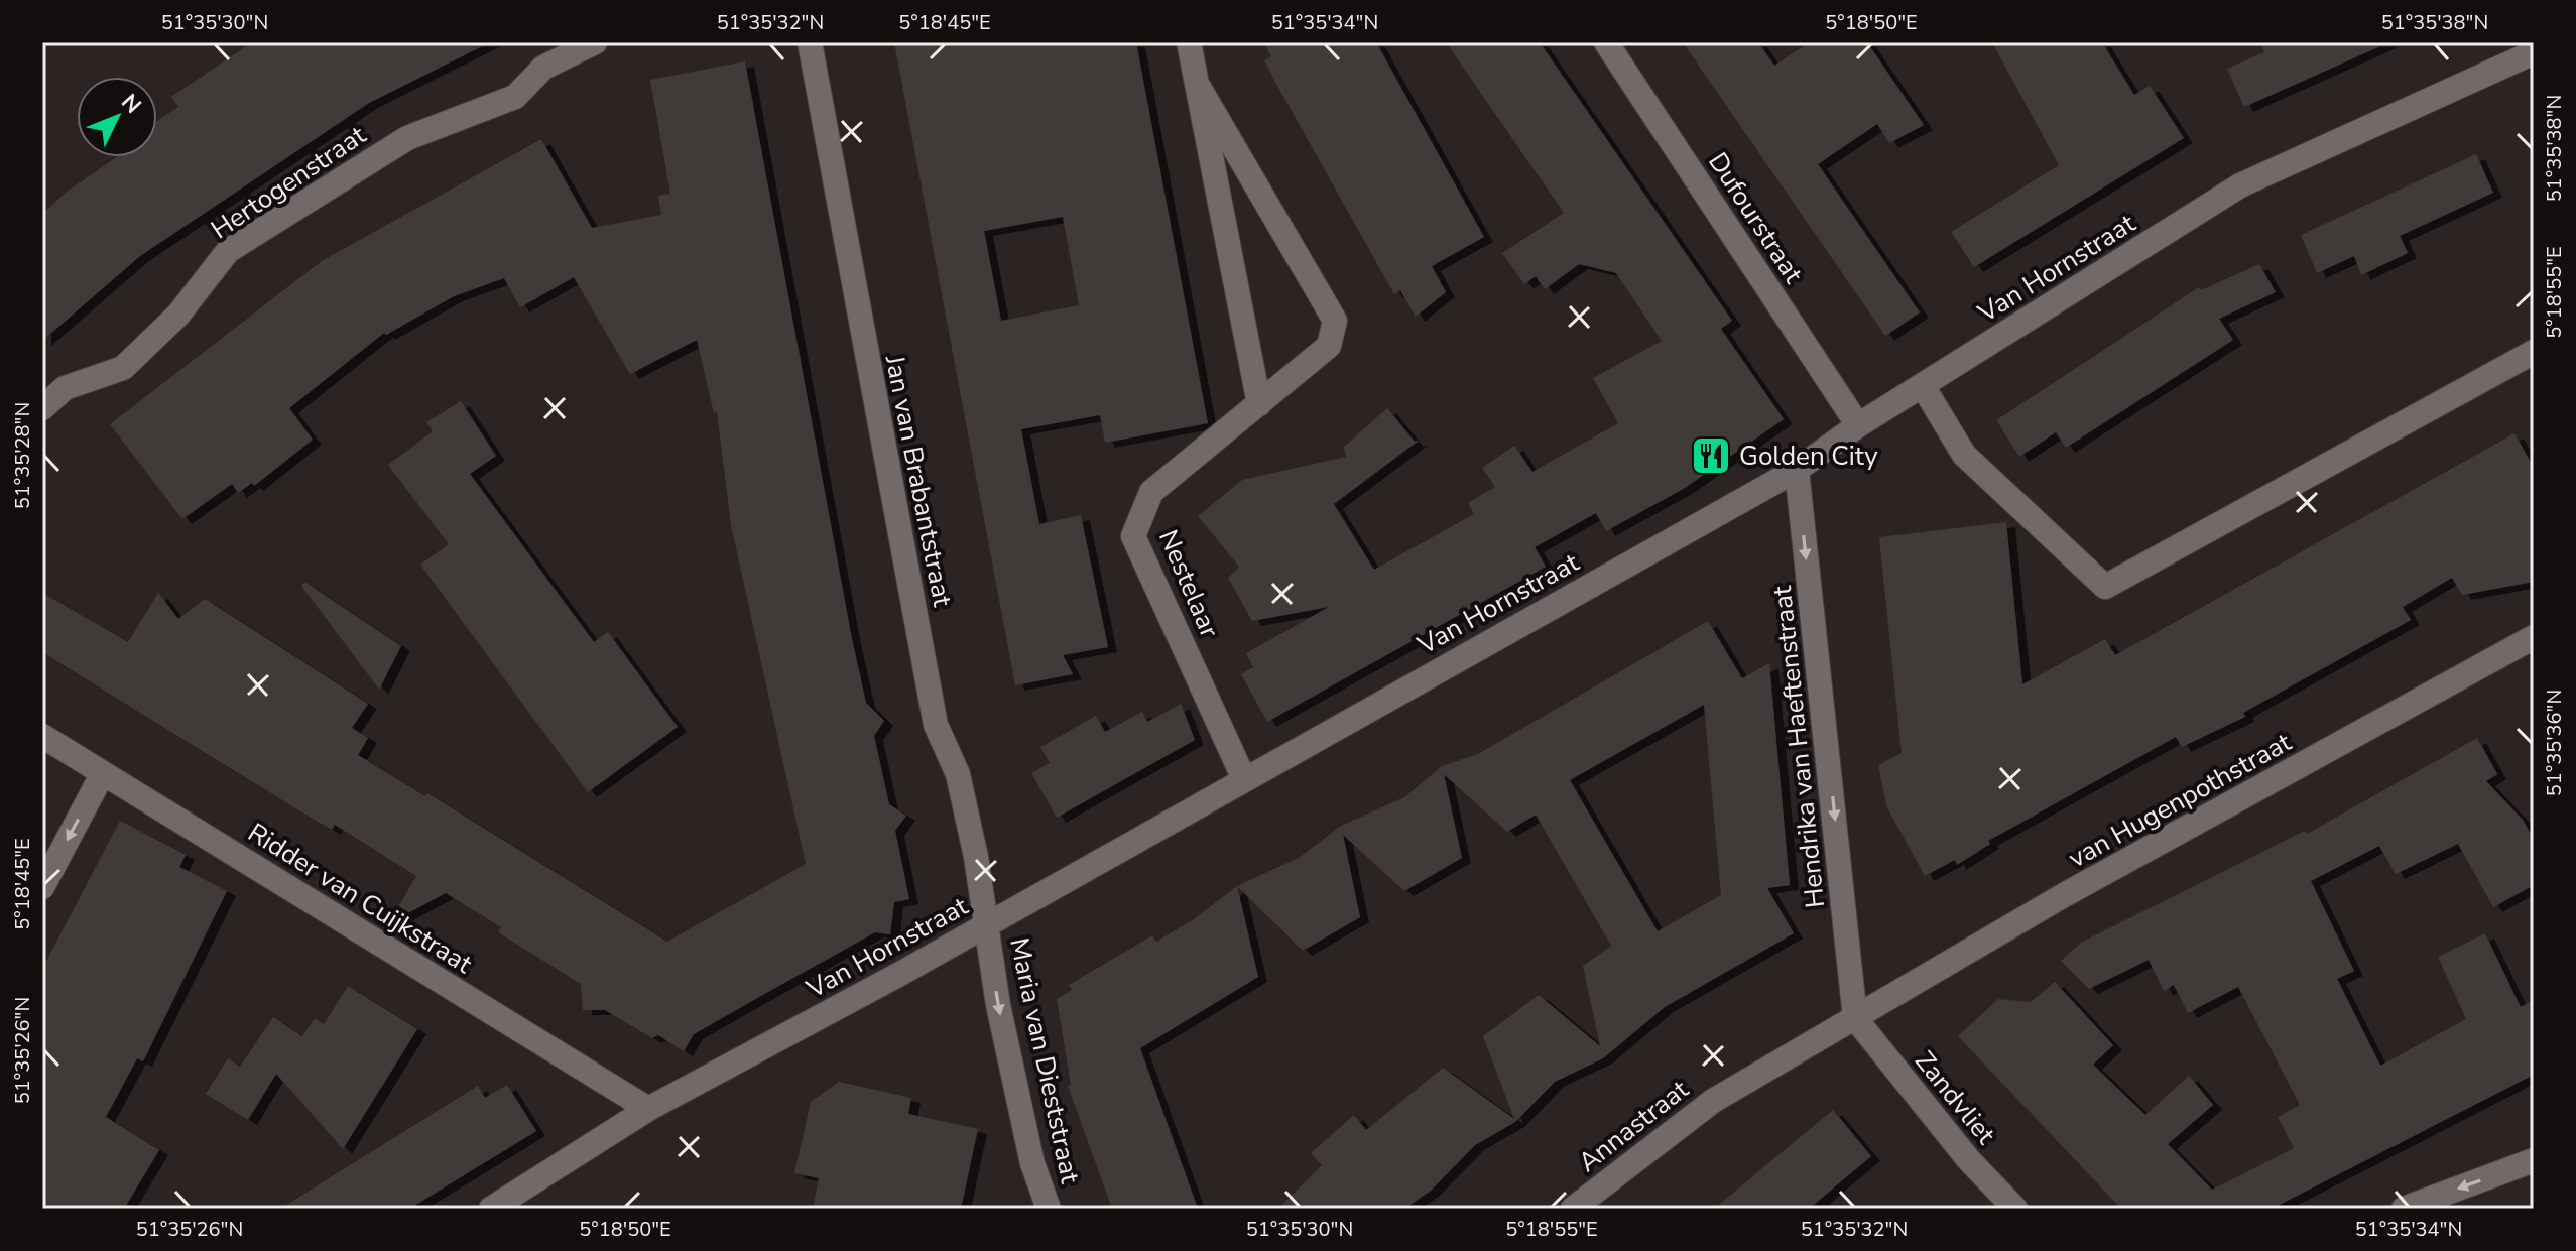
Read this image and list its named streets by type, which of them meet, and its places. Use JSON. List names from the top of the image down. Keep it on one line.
{"streets":{"street":["Hertogenstraat","Dufourstraat","Van Hornstraat","Jan van Brabantstraat","Nestelaar","Hendrika van Haeftenstraat","van Hugenpothstraat","Ridder van Cuijkstraat","Maria van Dieststraat","Zandvliet","Annastraat"]},"crossings":[["Dufourstraat","Van Hornstraat"],["Van Hornstraat","Jan van Brabantstraat"],["Van Hornstraat","Nestelaar"],["Van Hornstraat","Hendrika van Haeftenstraat"],["Van Hornstraat","Ridder van Cuijkstraat"],["Van Hornstraat","Maria van Dieststraat"],["Jan van Brabantstraat","Maria van Dieststraat"],["Hendrika van Haeftenstraat","van Hugenpothstraat"],["Hendrika van Haeftenstraat","Zandvliet"],["Hendrika van Haeftenstraat","Annastraat"],["van Hugenpothstraat","Zandvliet"],["van Hugenpothstraat","Annastraat"],["Zandvliet","Annastraat"]],"one_way":["Hendrika van Haeftenstraat","Maria van Dieststraat"],"places":{"restaurant":["Golden City"]},"north":"top right","coordinates":["51°35'30\"N","51°35'32\"N","5°18'45\"E","51°35'34\"N","5°18'50\"E","51°35'38\"N","5°18'55\"E","51°35'28\"N","51°35'36\"N","51°35'26\"N"]}
